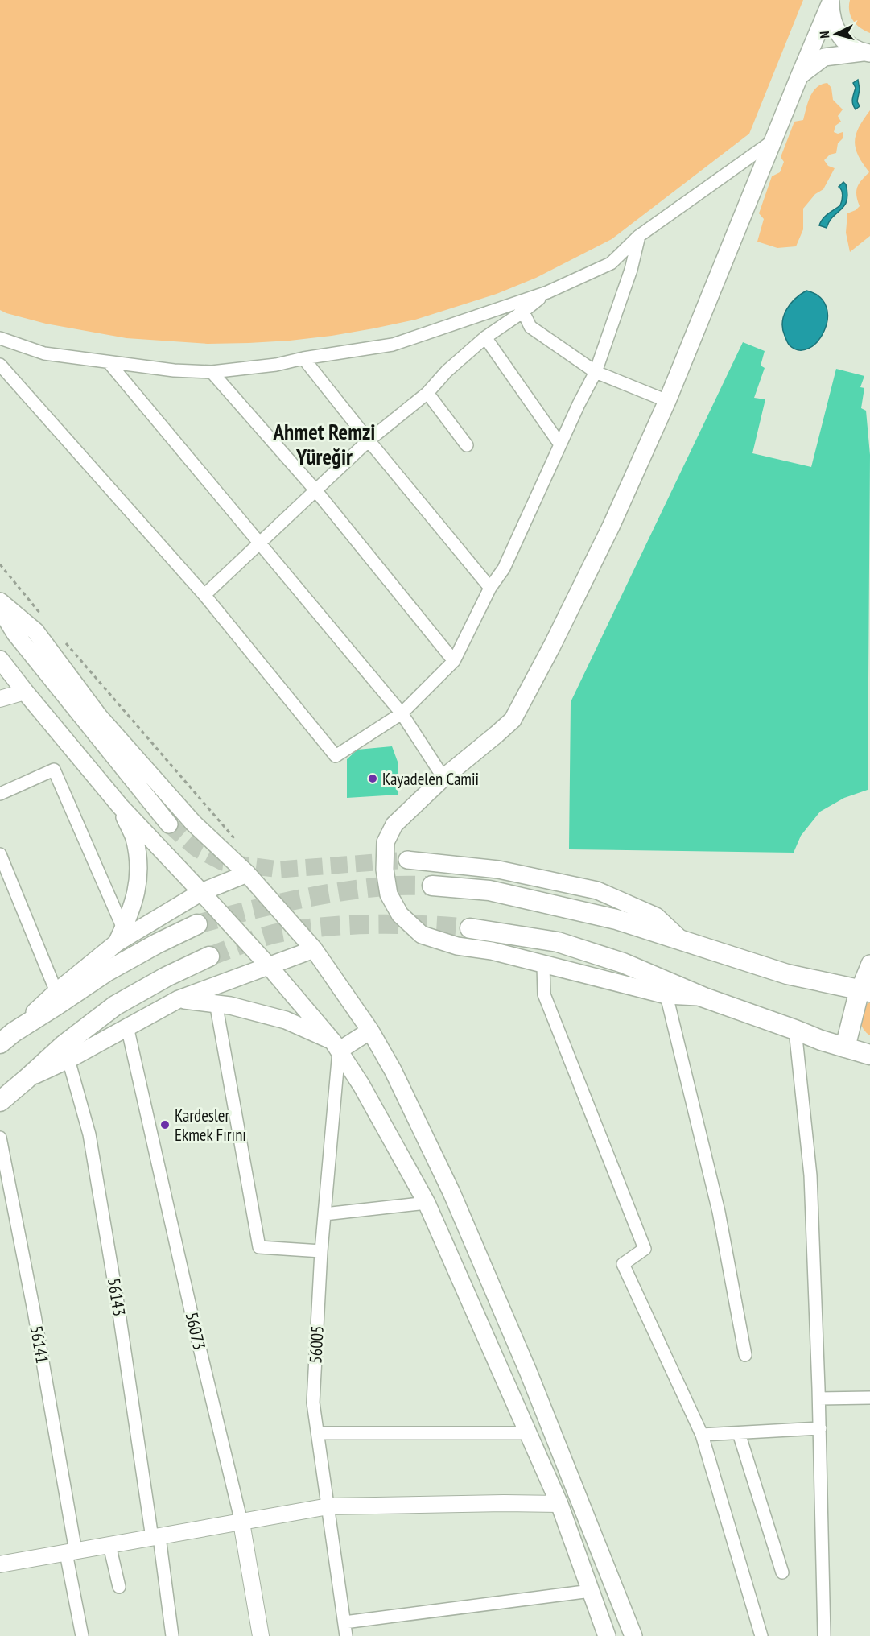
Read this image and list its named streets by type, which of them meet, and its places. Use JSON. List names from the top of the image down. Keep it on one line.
{"streets":{"street":["56143","56073","56141","56005"]},"districts":["Ahmet Remzi Yüreğir"],"places":["Kayadelen Camii","Kardesler Ekmek Fırını"],"north":"left"}
